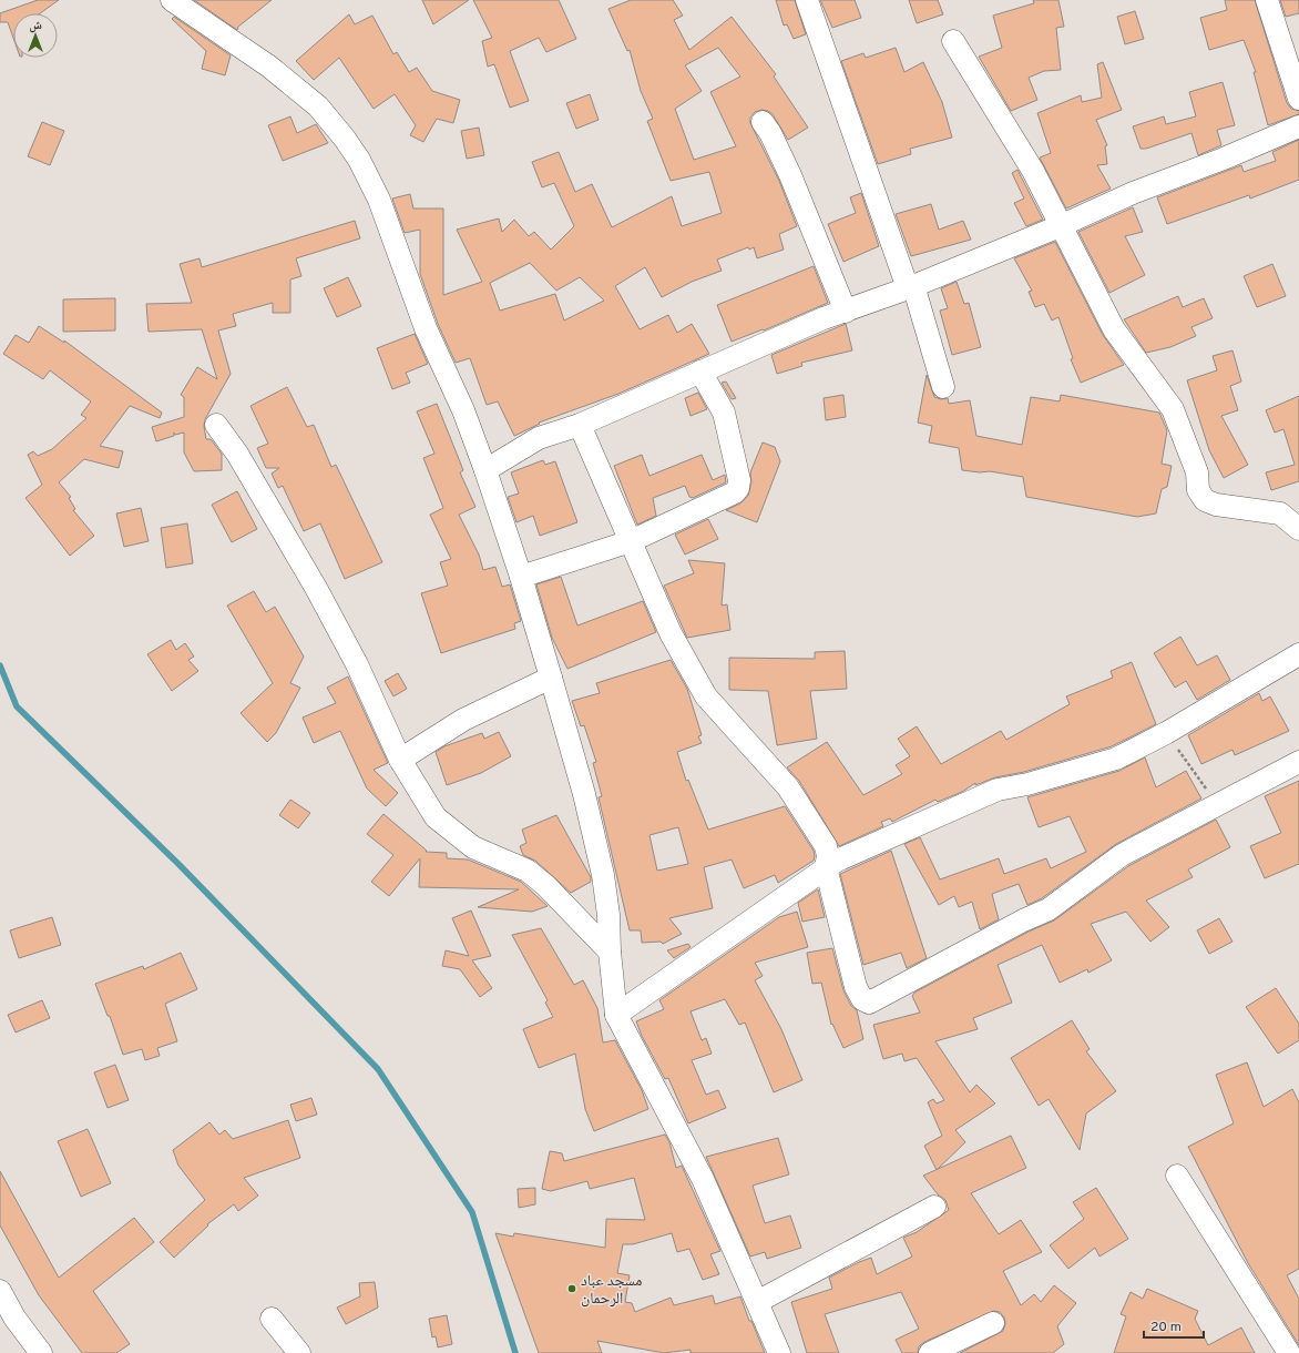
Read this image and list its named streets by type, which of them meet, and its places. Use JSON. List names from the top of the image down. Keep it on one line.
{"places":["مسجد عباد الرحمان"],"scale_bar":"20 m","north":"top"}
